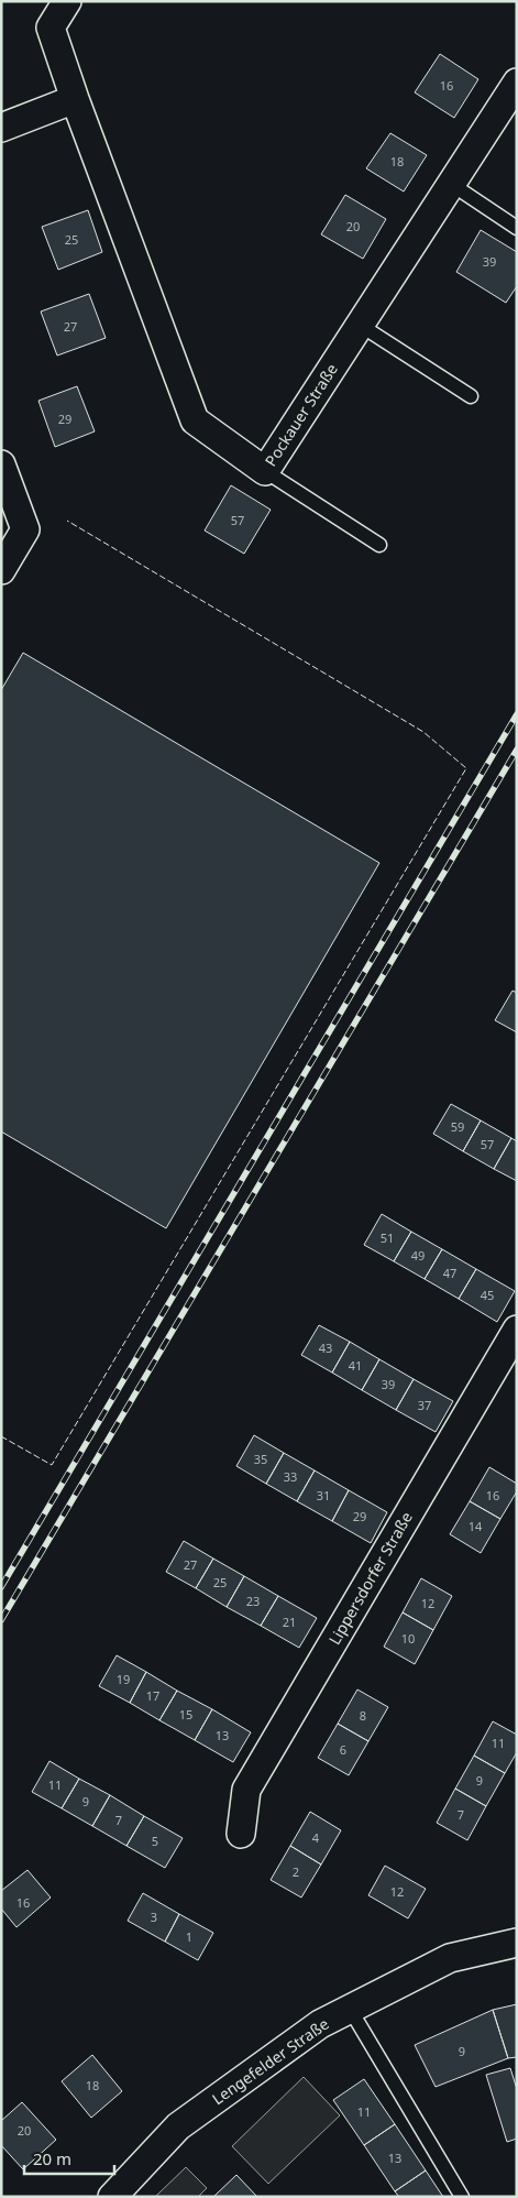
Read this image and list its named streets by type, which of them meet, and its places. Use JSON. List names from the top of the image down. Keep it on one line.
{"streets":{"street":["Pockauer Straße","Lippersdorfer Straße","Lengefelder Straße"]},"house_numbers":["16","18","20","25","39","27","29","57","59","57","51","49","47","45","43","41","39","37","35","33","31","16","29","14","27","25","23","12","21","10","19","17","15","8","13","11","6","9","11","9","7","7","4","5","2","12","16","3","1","9","18","11","20","13"],"scale_bar":"20 m"}
